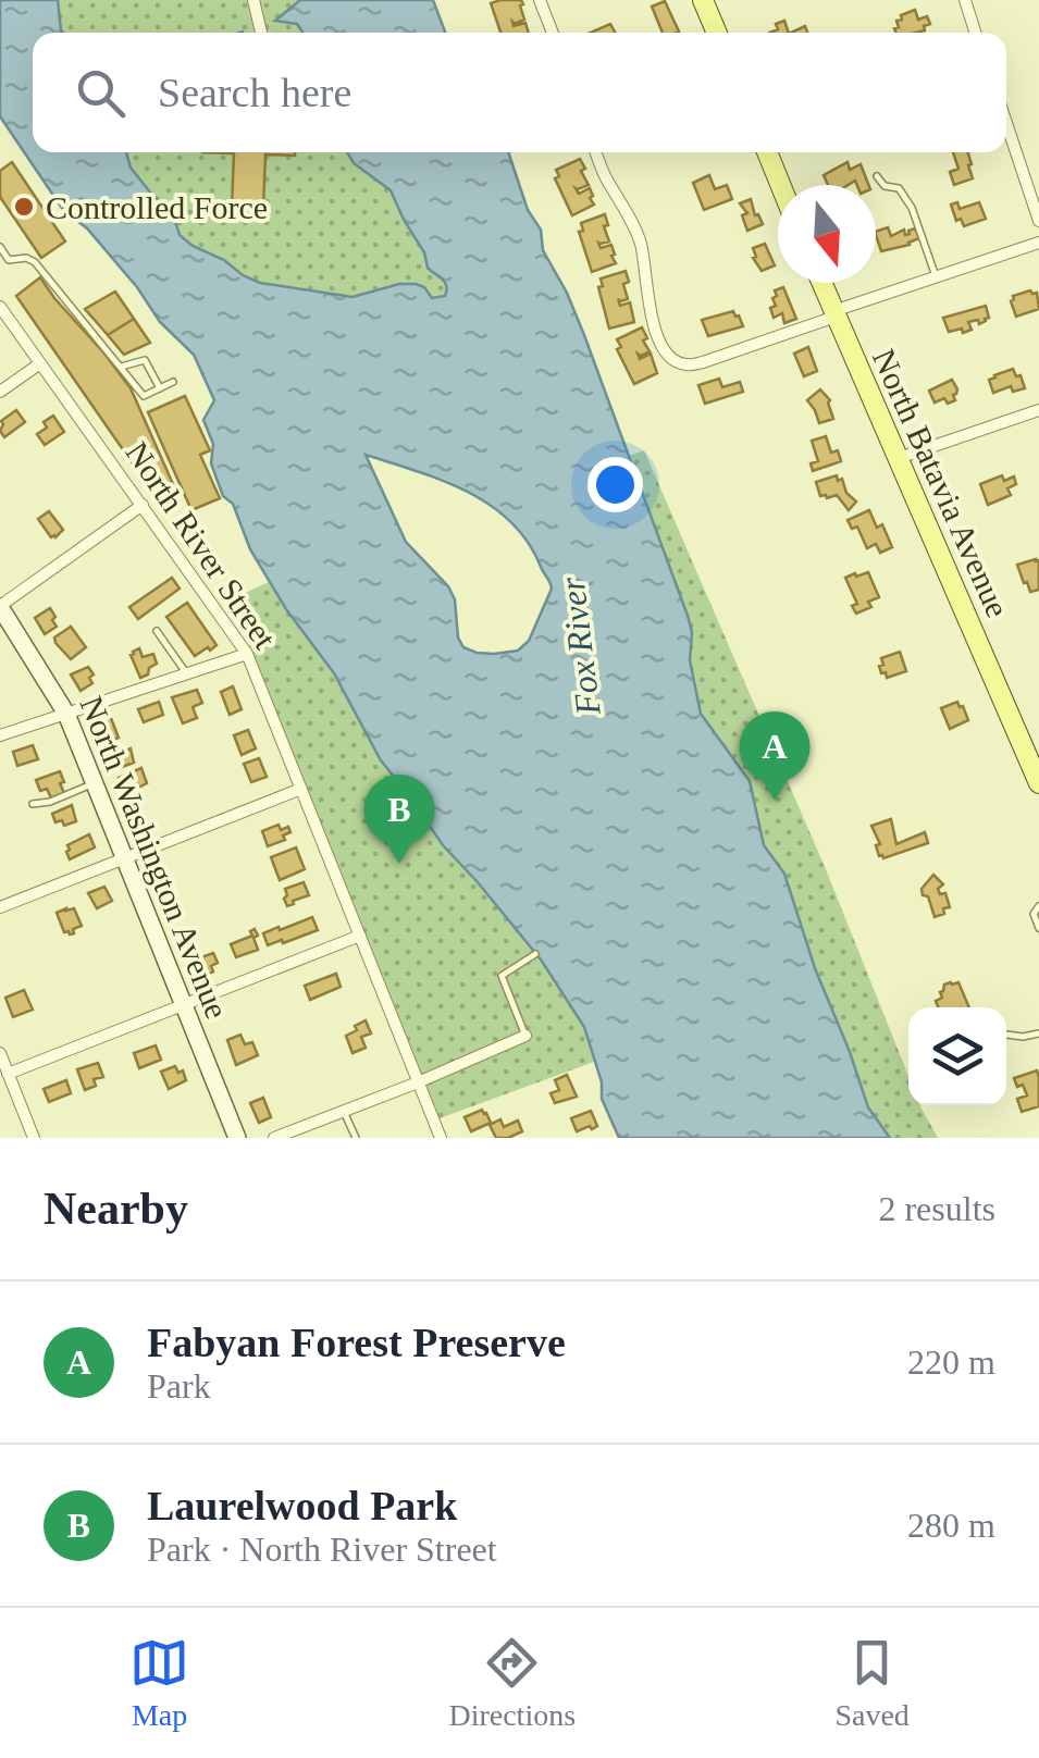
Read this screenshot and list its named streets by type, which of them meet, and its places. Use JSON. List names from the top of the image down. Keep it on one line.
{"streets":{"main road":["North Batavia Avenue","North Washington Avenue"],"street":["North River Street"]},"water":["Fox River"],"places":["Controlled Force"],"north":"bottom","page":{"search":"Search here","pins":["A","B"],"heading":["Nearby","2 results"],"list":[{"mark":"A","name":"Fabyan Forest Preserve","note":"Park","value":"220 m"},{"mark":"B","name":"Laurelwood Park","note":"Park · North River Street","value":"280 m"}],"nav":["Map","Directions","Saved"]}}
